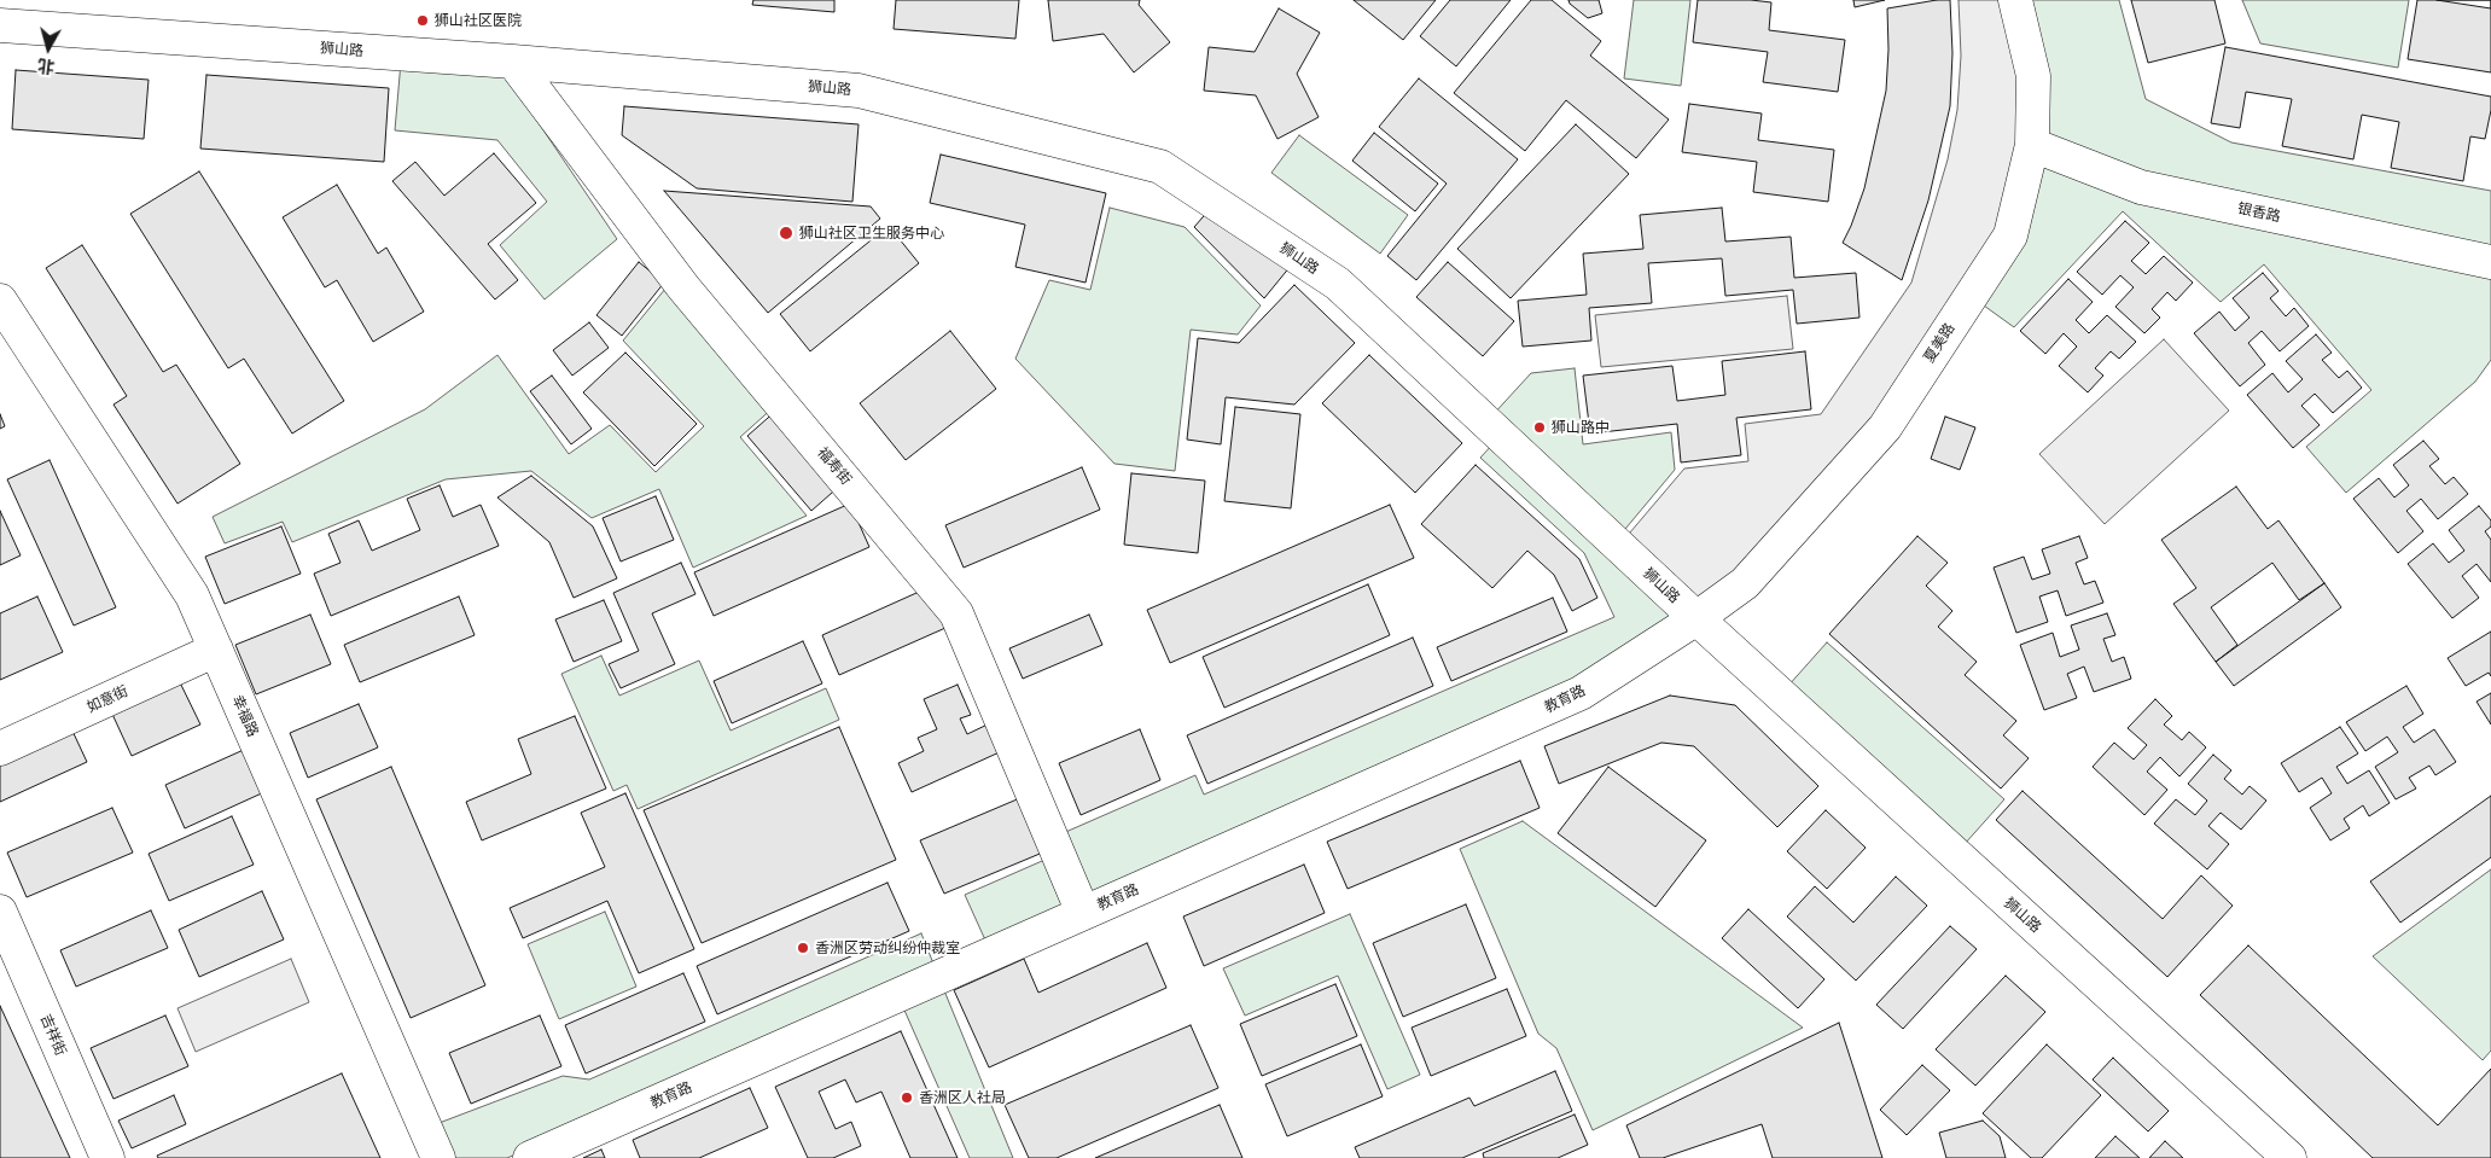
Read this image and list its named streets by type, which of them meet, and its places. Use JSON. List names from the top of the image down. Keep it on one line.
{"streets":{"street":["狮山路","银香路","夏美路","福寿街","如意街","教育路","幸福路","吉祥街"]},"crossings":[["狮山路","夏美路"],["狮山路","福寿街"],["狮山路","教育路"],["银香路","夏美路"],["夏美路","教育路"],["福寿街","教育路"],["如意街","幸福路"]],"places":["狮山社区医院","狮山社区卫生服务中心","狮山路中","香洲区劳动纠纷仲裁室","香洲区人社局"],"north":"bottom"}
